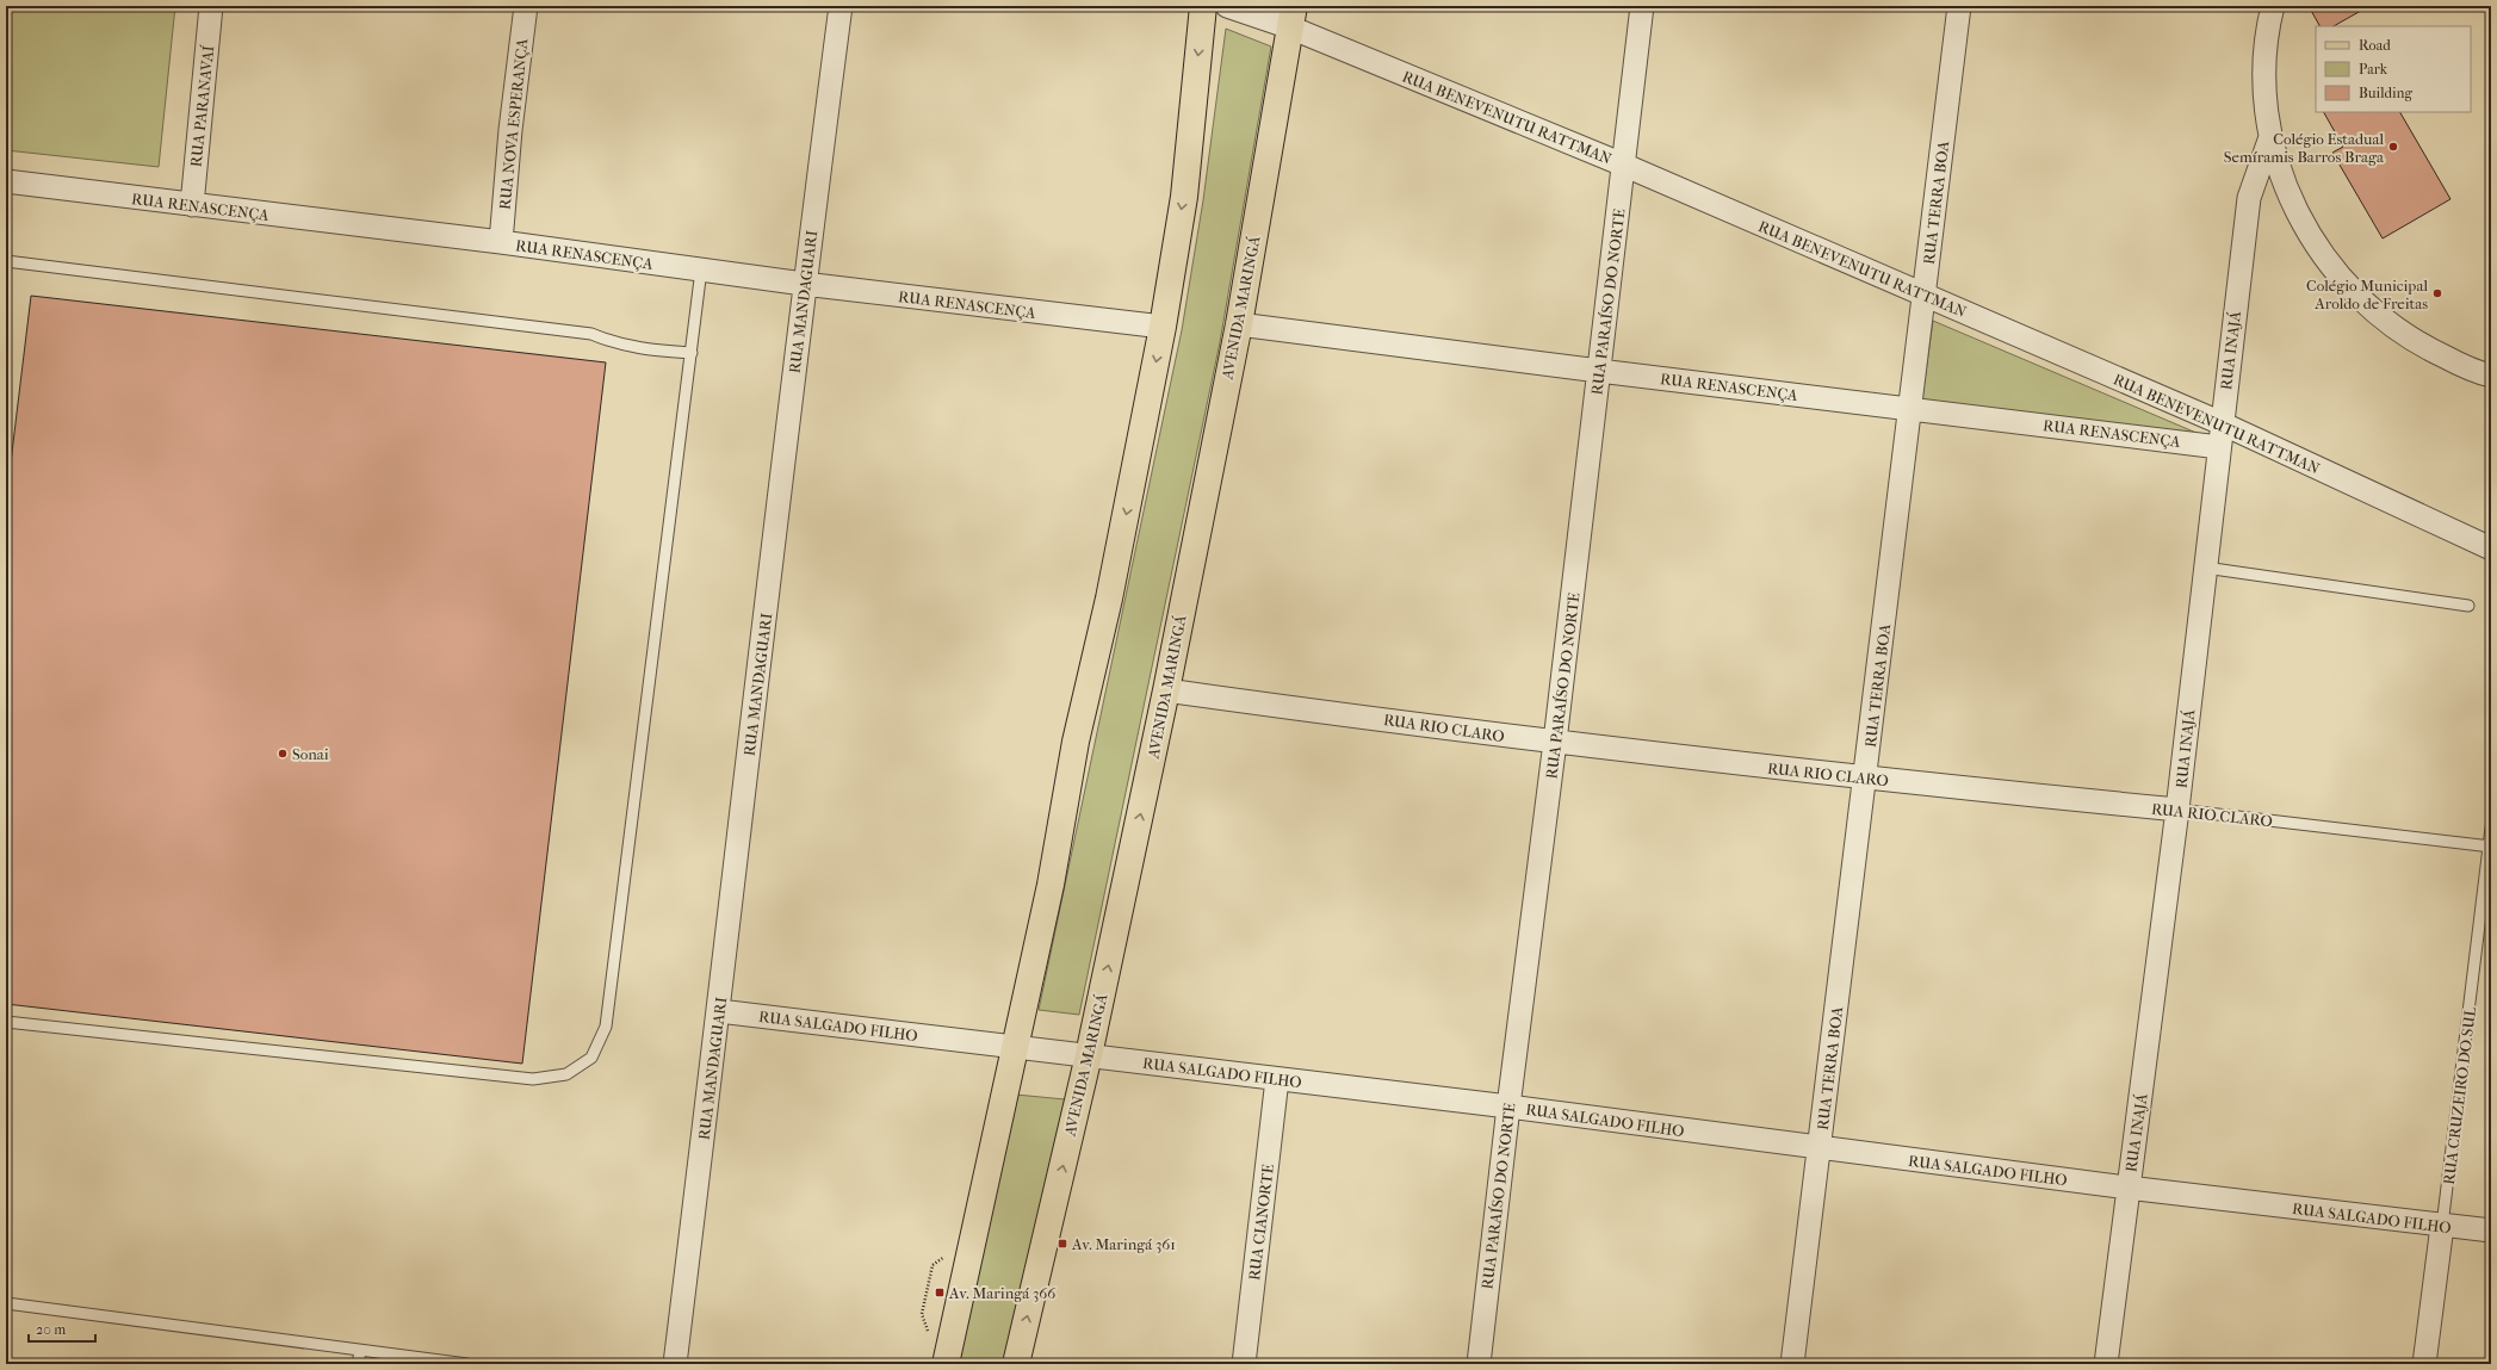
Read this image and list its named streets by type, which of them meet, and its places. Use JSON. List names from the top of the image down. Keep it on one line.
{"streets":{"main road":["AVENIDA MARINGÁ"],"street":["RUA PARANAVAÍ","RUA BENEVENUTU RATTMAN","RUA NOVA ESPERANÇA","RUA TERRA BOA","RUA RENASCENÇA","RUA MANDAGUARI","RUA PARAÍSO DO NORTE","RUA INAJÁ","RUA RIO CLARO","RUA SALGADO FILHO","RUA CRUZEIRO DO SUL","RUA CIANORTE"]},"crossings":[["RUA PARANAVAÍ","RUA RENASCENÇA"],["RUA BENEVENUTU RATTMAN","RUA TERRA BOA"],["RUA BENEVENUTU RATTMAN","RUA PARAÍSO DO NORTE"],["RUA BENEVENUTU RATTMAN","AVENIDA MARINGÁ"],["RUA BENEVENUTU RATTMAN","RUA INAJÁ"],["RUA NOVA ESPERANÇA","RUA RENASCENÇA"],["RUA TERRA BOA","RUA RENASCENÇA"],["RUA TERRA BOA","RUA RIO CLARO"],["RUA TERRA BOA","RUA SALGADO FILHO"],["RUA RENASCENÇA","RUA MANDAGUARI"],["RUA RENASCENÇA","RUA PARAÍSO DO NORTE"],["RUA RENASCENÇA","AVENIDA MARINGÁ"],["RUA RENASCENÇA","RUA INAJÁ"],["RUA MANDAGUARI","RUA SALGADO FILHO"],["RUA PARAÍSO DO NORTE","RUA RIO CLARO"],["RUA PARAÍSO DO NORTE","RUA SALGADO FILHO"],["AVENIDA MARINGÁ","RUA RIO CLARO"],["AVENIDA MARINGÁ","RUA SALGADO FILHO"],["RUA INAJÁ","RUA RIO CLARO"],["RUA INAJÁ","RUA SALGADO FILHO"],["RUA RIO CLARO","RUA CRUZEIRO DO SUL"],["RUA SALGADO FILHO","RUA CRUZEIRO DO SUL"],["RUA SALGADO FILHO","RUA CIANORTE"]],"places":{"other":["Colégio Estadual Semíramis Barros Braga","Colégio Municipal Aroldo de Freitas","Sonai"],"transit":["Av. Maringá 361","Av. Maringá 366"]},"legend":["Road","Park","Building"],"scale_bar":"20 m"}
